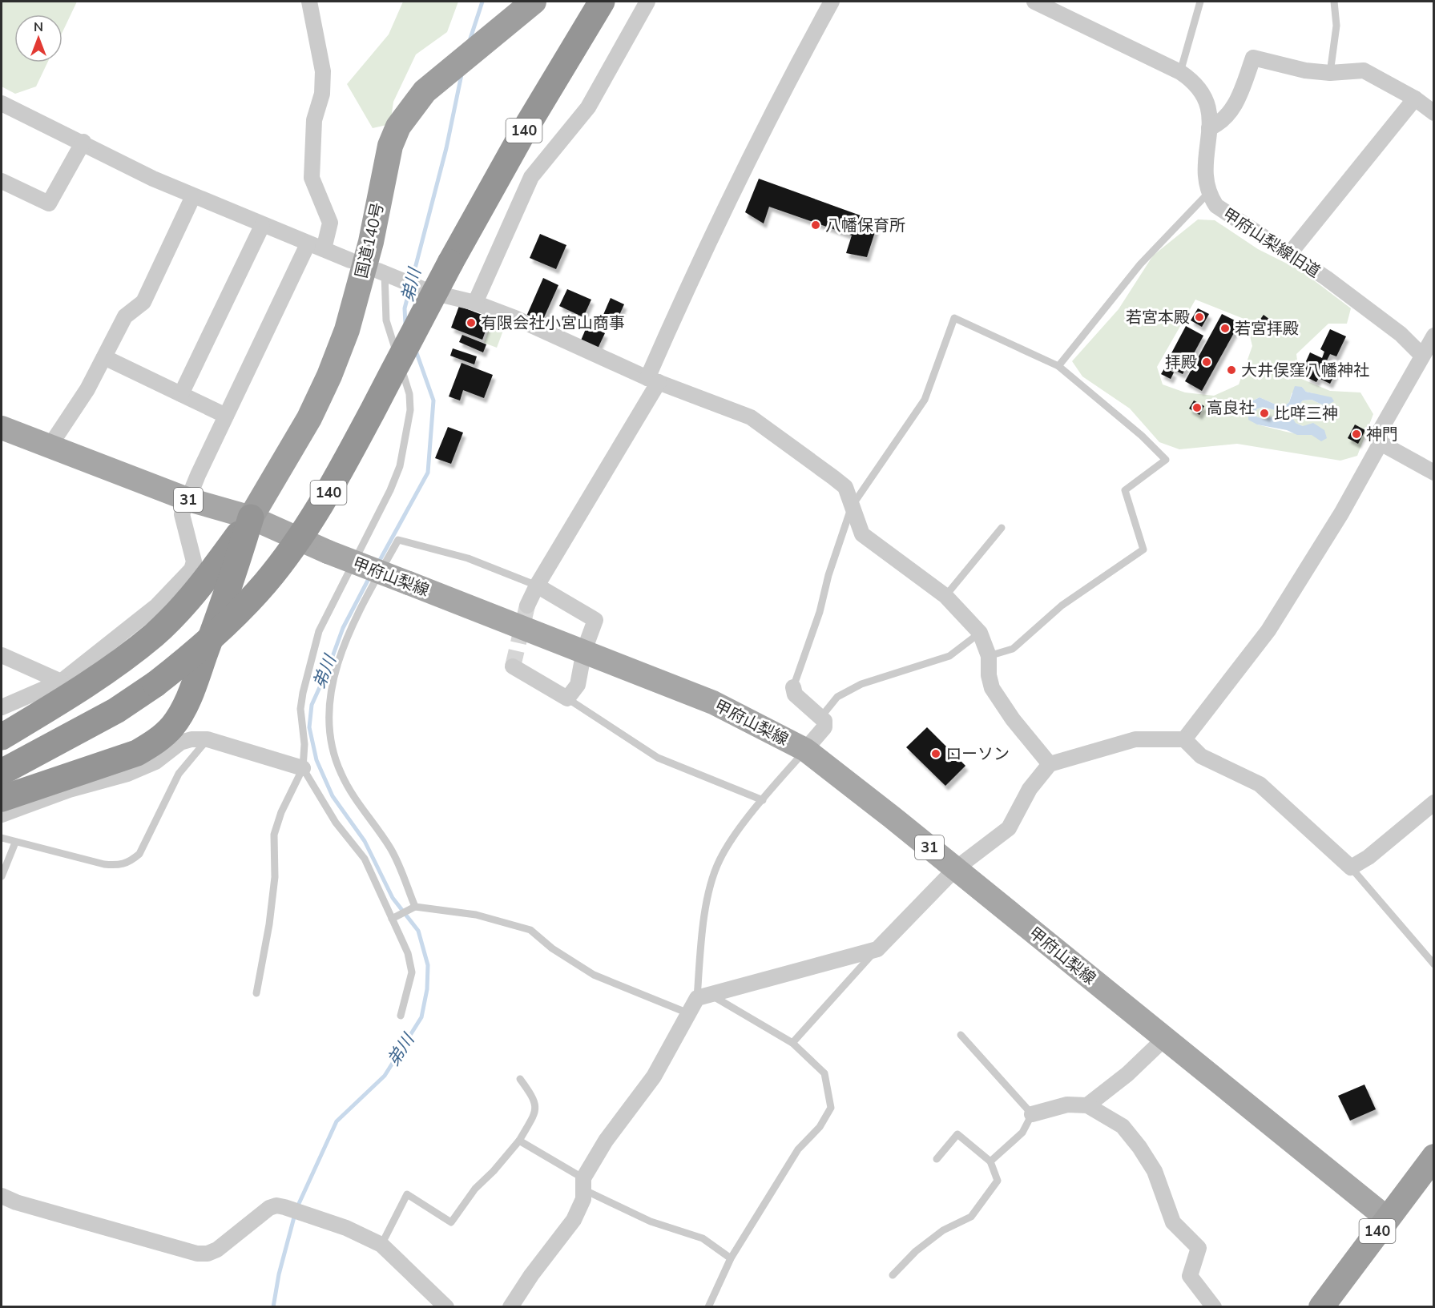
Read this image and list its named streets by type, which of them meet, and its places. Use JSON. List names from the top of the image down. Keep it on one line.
{"streets":{"highway":["140","国道140号"],"main road":["31","甲府山梨線"],"street":["甲府山梨線旧道"]},"crossings":[["140","甲府山梨線"],["国道140号","甲府山梨線"]],"water":["弟川"],"places":["八幡保育所","若宮本殿","有限会社小宮山商事","若宮拝殿","拝殿","大井俣窪八幡神社","高良社","比咩三神","神門","ローソン"],"north":"top"}
